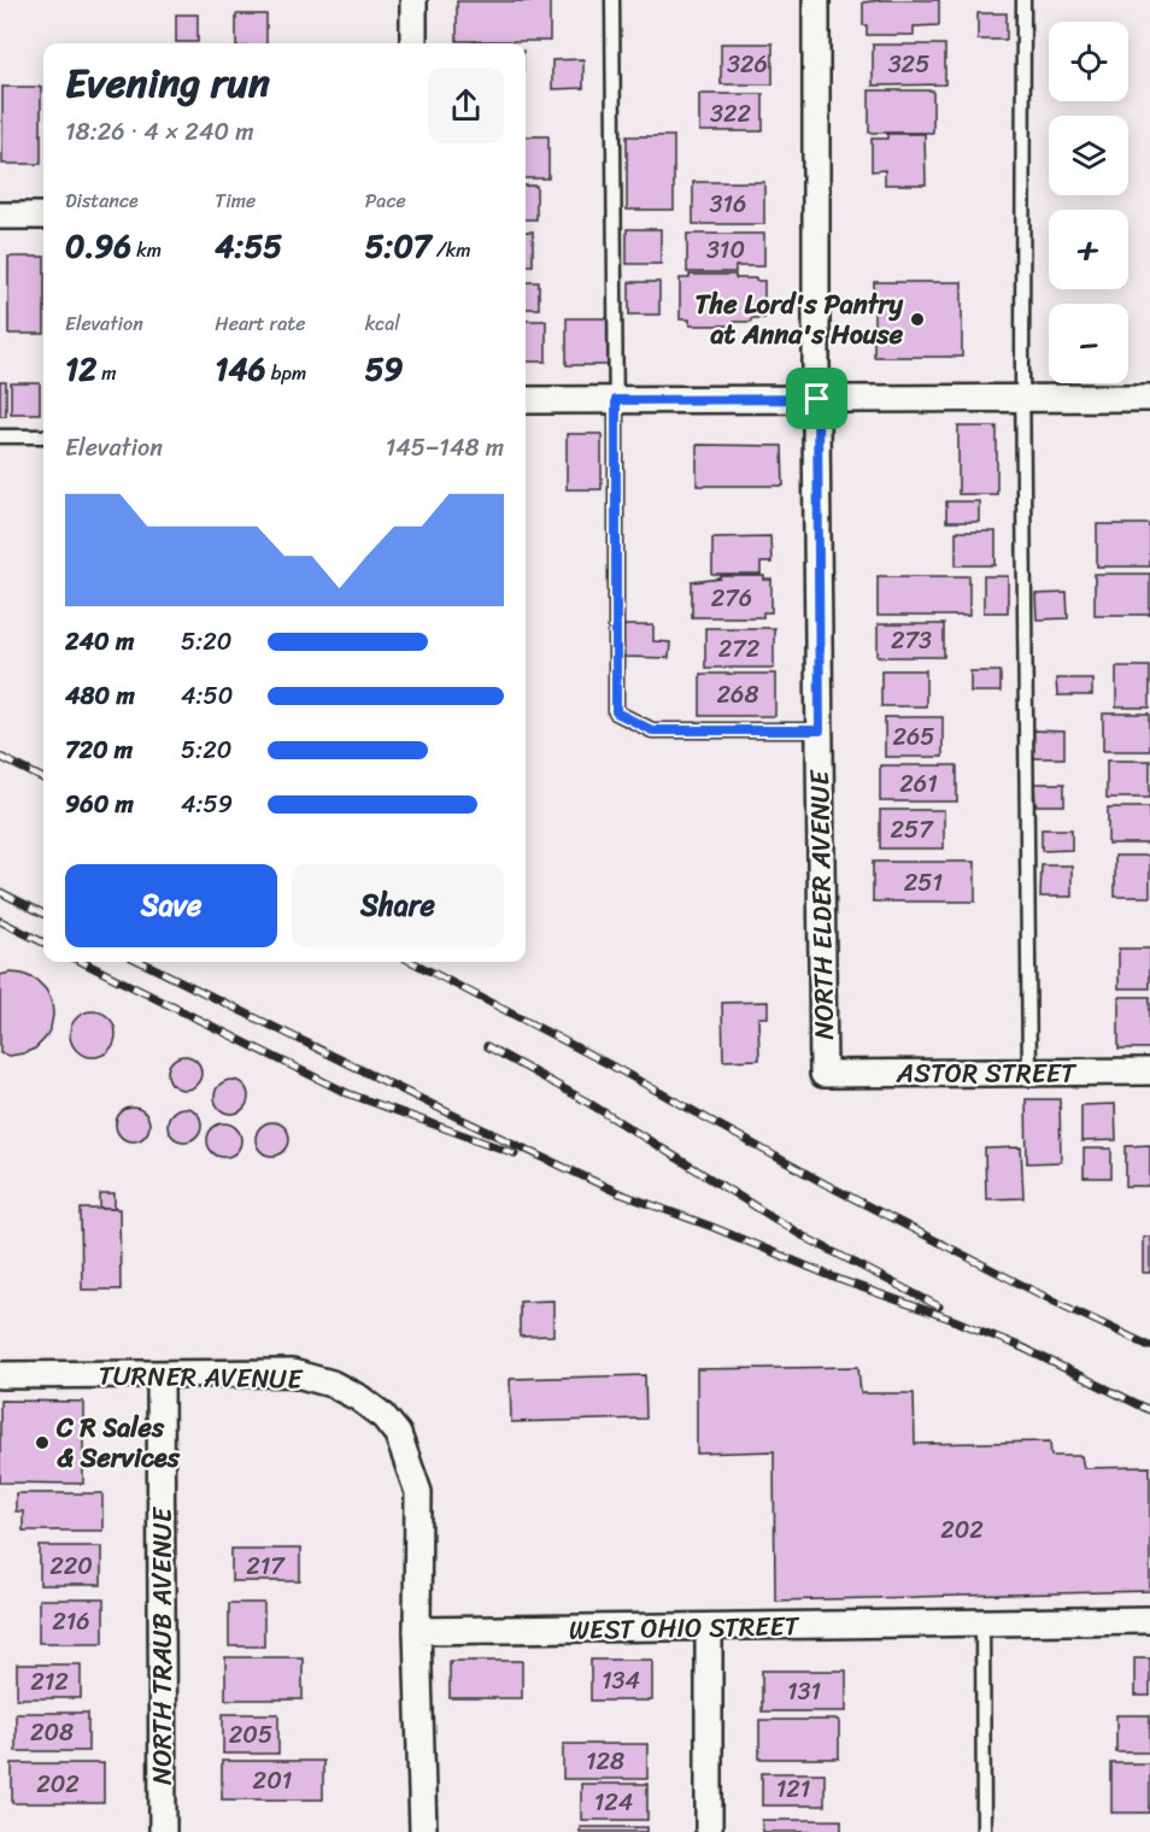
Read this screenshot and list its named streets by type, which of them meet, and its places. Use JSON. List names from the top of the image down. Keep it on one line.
{"streets":{"street":["NORTH ELDER AVENUE","ASTOR STREET","TURNER AVENUE","WEST OHIO STREET","NORTH TRAUB AVENUE"]},"crossings":[["NORTH ELDER AVENUE","ASTOR STREET"],["TURNER AVENUE","WEST OHIO STREET"],["TURNER AVENUE","NORTH TRAUB AVENUE"]],"places":["The Lord's Pantry at Anna's House","C R Sales & Services"],"house_numbers":["326","325","322","316","310","276","273","272","268","265","261","257","251","202","220","217","216","134","212","131","208","205","128","201","202","121","124"],"page":{"map_buttons":["+","−"],"heading":["Evening run","18:26 · 4 × 240 m"],"stats":[["Distance","0.96 km"],["Time","4:55"],["Pace","5:07 /km"],["Elevation","12 m"],["Heart rate","146 bpm"],["kcal","59"]],"chart":["Elevation","145–148 m"],"list":[{"name":"240 m","note":"5:20"},{"name":"480 m","note":"4:50"},{"name":"720 m","note":"5:20"},{"name":"960 m","note":"4:59"}],"buttons":["Save","Share"]}}
